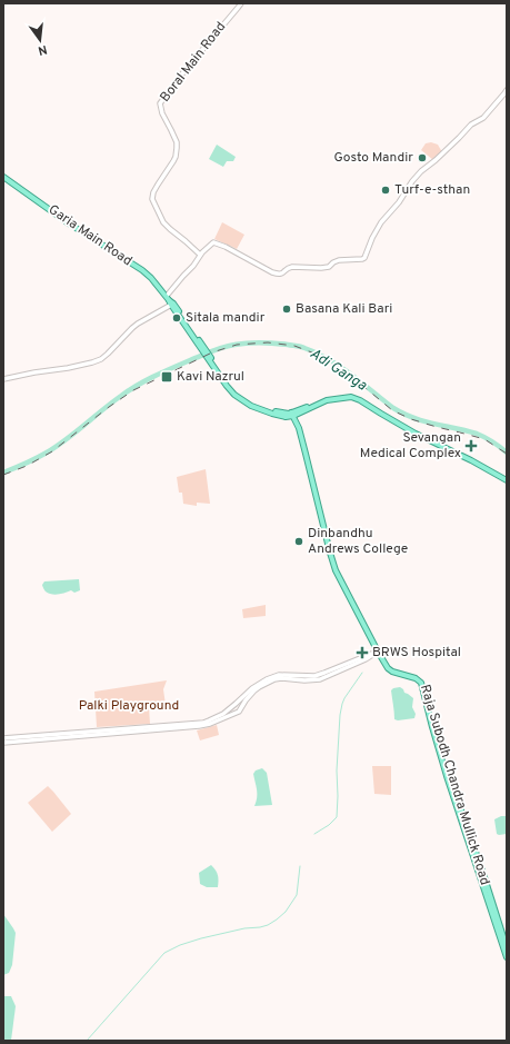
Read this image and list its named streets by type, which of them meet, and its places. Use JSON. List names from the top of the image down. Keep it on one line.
{"streets":{"main road":["Boral Main Road","Garia Main Road","Raja Subodh Chandra Mullick Road"]},"water":["Adi Ganga"],"parks":["Palki Playground"],"places":{"other":["Gosto Mandir","Turf-e-sthan","Basana Kali Bari","Sitala mandir","Dinbandhu Andrews College"],"transit":["Kavi Nazrul"],"health":["Sevangan Medical Complex","BRWS Hospital"]},"north":"bottom"}
